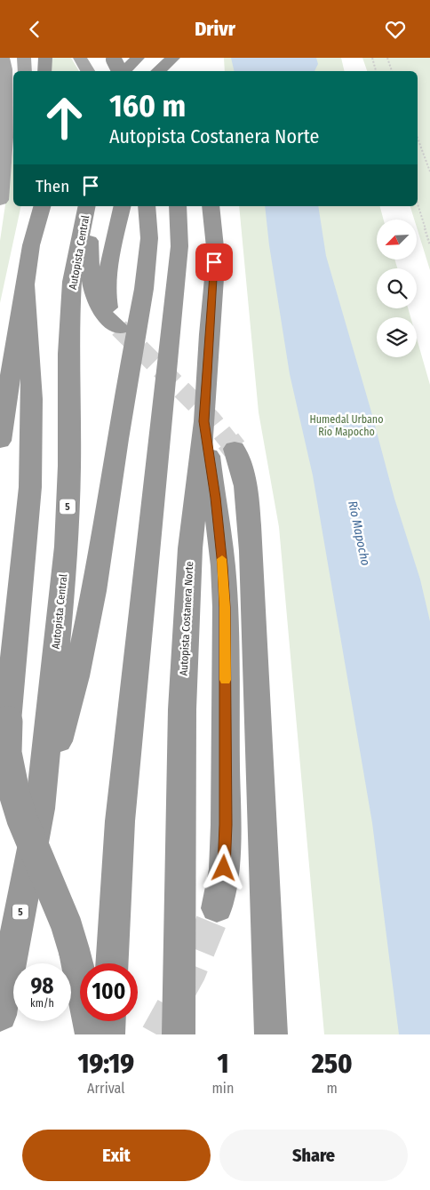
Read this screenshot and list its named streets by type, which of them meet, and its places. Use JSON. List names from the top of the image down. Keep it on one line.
{"streets":{"highway":["Autopista Central","5","Autopista Costanera Norte"]},"water":["Río Mapocho"],"parks":["Humedal Urbano Río Mapocho"],"north":"bottom left","page":{"header":"Drivr","turn":["160 m","Autopista Costanera Norte"],"then":"Then","speed":"98 km/h","limit":"100","eta":["19:19","Arrival","1","min","250","m"],"buttons":["Exit","Share"]}}
